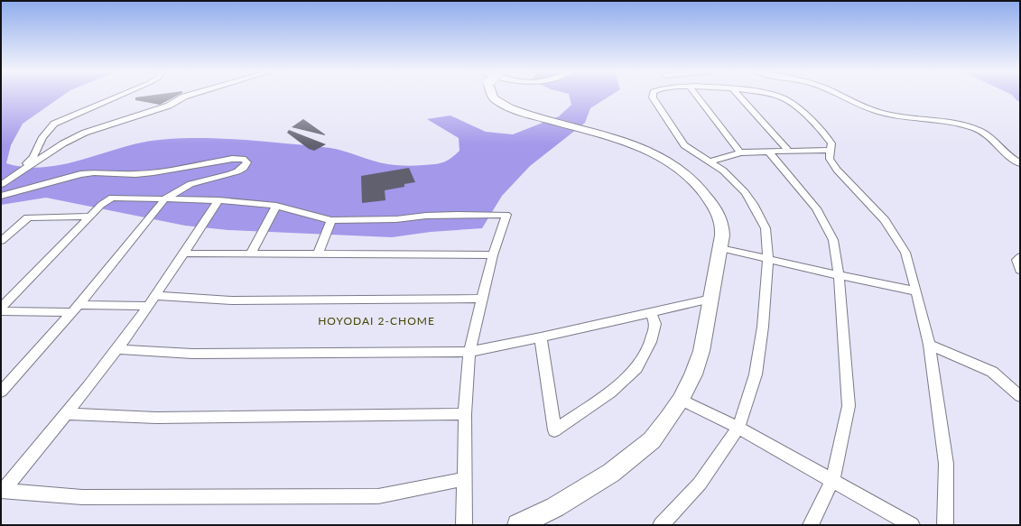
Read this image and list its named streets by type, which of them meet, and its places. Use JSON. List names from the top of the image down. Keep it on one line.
{"districts":["HOYODAI 2-CHOME"]}
